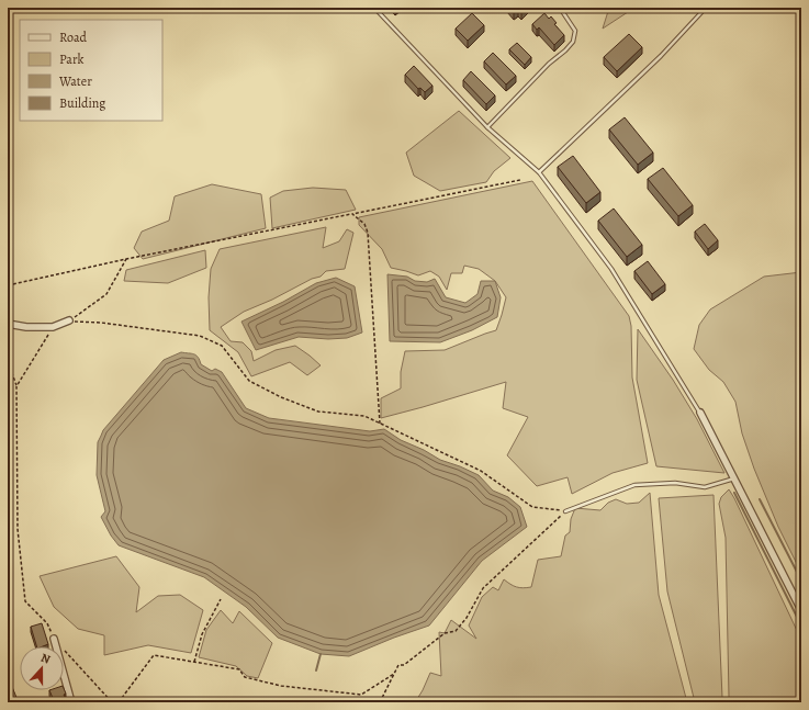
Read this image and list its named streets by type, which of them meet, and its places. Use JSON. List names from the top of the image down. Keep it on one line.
{"legend":["Road","Park","Water","Building"],"north":"top"}
